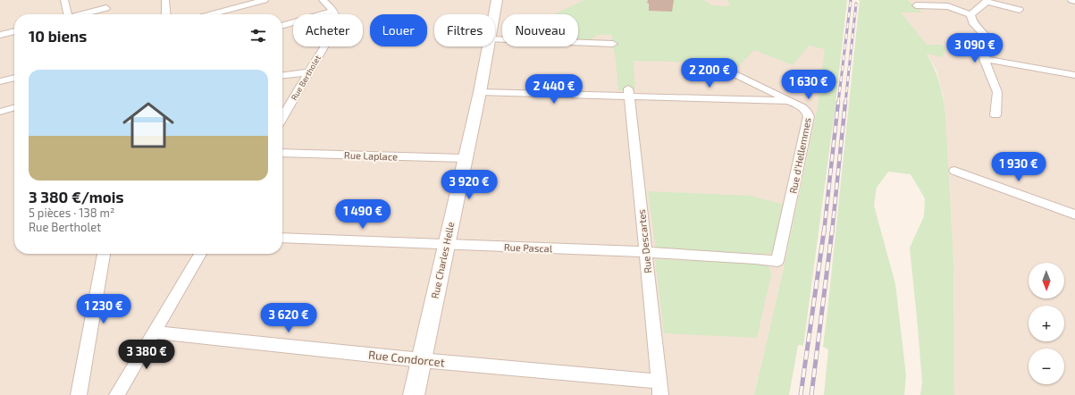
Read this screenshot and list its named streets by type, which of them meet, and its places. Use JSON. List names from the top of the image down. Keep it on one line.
{"streets":{"street":["Rue Bertholet","Rue Laplace","Rue d'Hellemmes","Rue Descartes","Rue Pascal","Rue Charles Helle","Rue Condorcet"]},"crossings":[["Rue Laplace","Rue Charles Helle"],["Rue d'Hellemmes","Rue Pascal"],["Rue Descartes","Rue Pascal"],["Rue Descartes","Rue Condorcet"],["Rue Pascal","Rue Charles Helle"],["Rue Charles Helle","Rue Condorcet"]],"north":"bottom","page":{"chip":["Acheter","Louer","Filtres","Nouveau"],"heading":"10 biens","price":["3 090 €","2 200 €","1 630 €","2 440 €","1 930 €","3 920 €","1 490 €","1 230 €","3 620 €","3 380 €"],"list":[{"name":"3 380 €/mois","note":"5 pièces · 138 m² · Rue Bertholet"}],"map_buttons":["+","−"]}}
